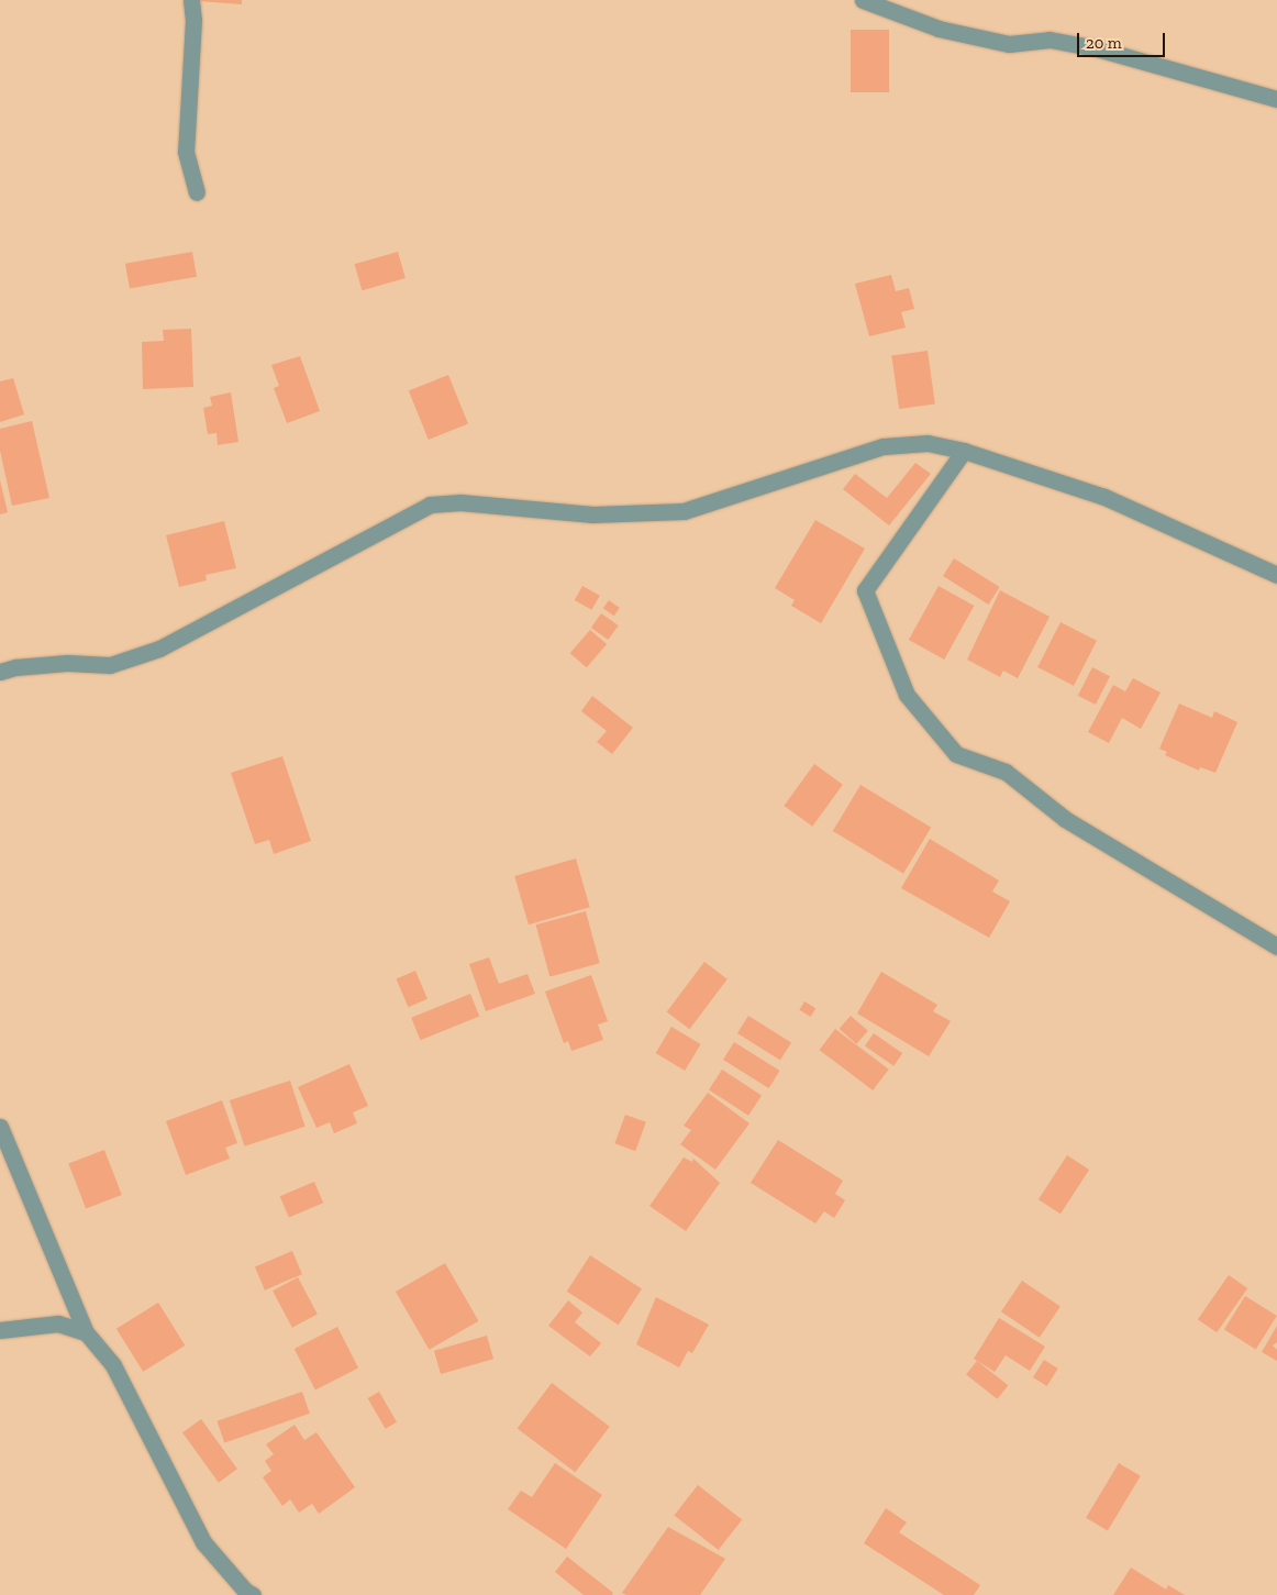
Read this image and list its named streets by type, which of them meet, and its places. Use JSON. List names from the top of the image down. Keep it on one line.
{"scale_bar":"20 m"}
